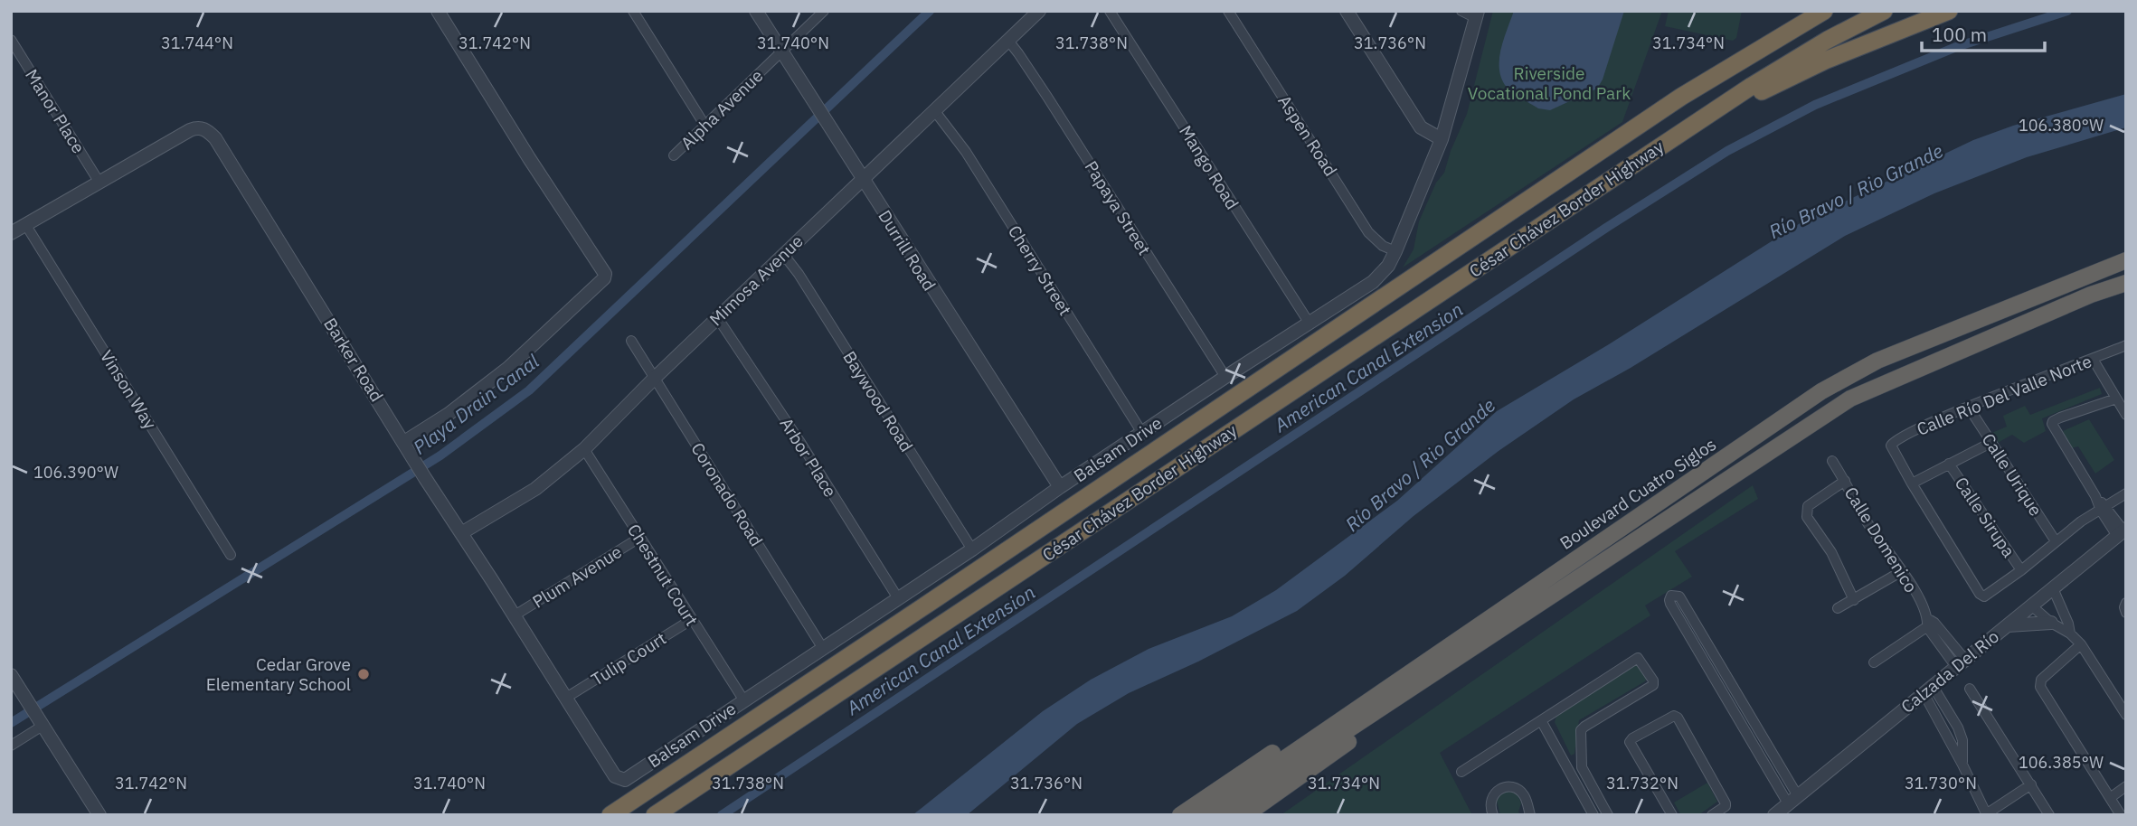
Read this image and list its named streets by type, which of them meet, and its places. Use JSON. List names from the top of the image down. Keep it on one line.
{"streets":{"highway":["César Chávez Border Highway","Boulevard Cuatro Siglos"],"street":["Alpha Avenue","Manor Place","Aspen Road","Mango Road","Papaya Street","Durrill Road","Cherry Street","Mimosa Avenue","Barker Road","Vinson Way","Calle Río Del Valle Norte","Baywood Road","Balsam Drive","Arbor Place","Calle Urique","Coronado Road","Calle Sirupa","Calle Domenico","Chestnut Court","Plum Avenue","Tulip Court","Calzada Del Río"]},"crossings":[["Alpha Avenue","Durrill Road"],["Manor Place","Barker Road"],["Aspen Road","Balsam Drive"],["Mango Road","Balsam Drive"],["Papaya Street","Mimosa Avenue"],["Papaya Street","Balsam Drive"],["Durrill Road","Mimosa Avenue"],["Durrill Road","Balsam Drive"],["Cherry Street","Mimosa Avenue"],["Cherry Street","Balsam Drive"],["Mimosa Avenue","Barker Road"],["Mimosa Avenue","Baywood Road"],["Mimosa Avenue","Arbor Place"],["Mimosa Avenue","Coronado Road"],["Mimosa Avenue","Chestnut Court"],["Barker Road","Vinson Way"],["Barker Road","Balsam Drive"],["Barker Road","Plum Avenue"],["Barker Road","Tulip Court"],["Calle Río Del Valle Norte","Calle Urique"],["Baywood Road","Balsam Drive"],["Balsam Drive","Arbor Place"],["Balsam Drive","Coronado Road"],["Balsam Drive","Chestnut Court"],["Calle Domenico","Calzada Del Río"],["Chestnut Court","Plum Avenue"],["Chestnut Court","Tulip Court"]],"water":["Río Bravo / Rio Grande","American Canal Extension","Playa Drain Canal"],"parks":["Riverside Vocational Pond Park"],"places":["Cedar Grove Elementary School"],"scale_bar":"100 m","coordinates":["31.744°N","31.742°N","31.740°N","31.738°N","31.736°N","31.734°N","106.380°W","106.390°W","106.385°W","31.732°N","31.730°N"]}
